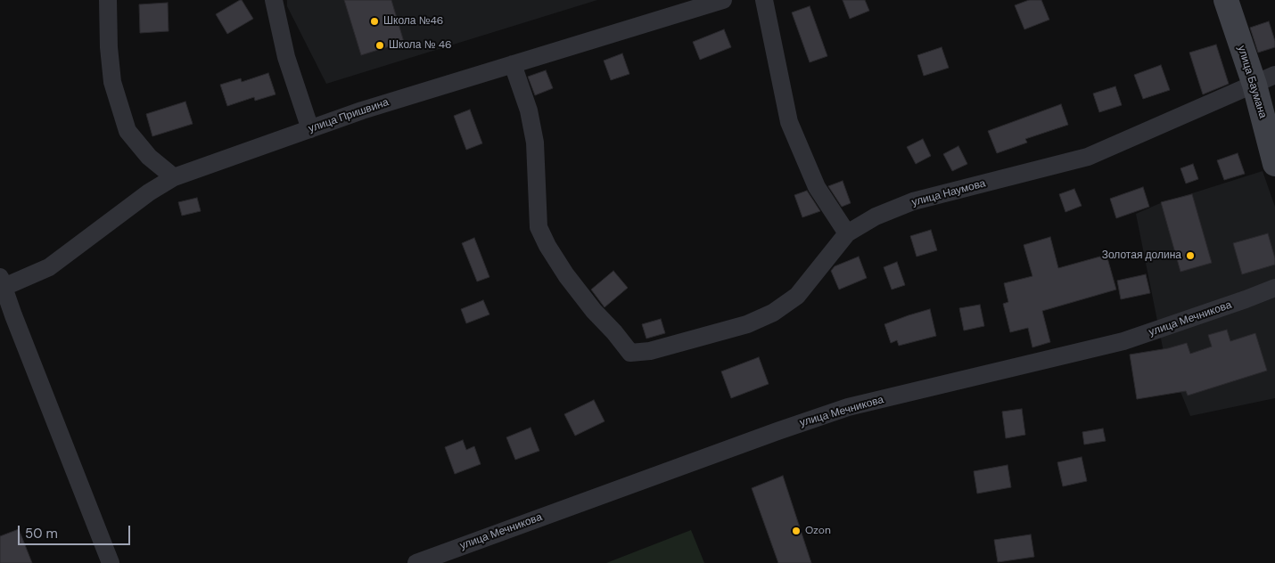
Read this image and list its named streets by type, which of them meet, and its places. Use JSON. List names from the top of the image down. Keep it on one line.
{"streets":{"main road":["улица Баумана"],"street":["улица Пришвина","улица Наумова","улица Мечникова"]},"crossings":[["улица Баумана","улица Наумова"],["улица Пришвина","улица Наумова"]],"places":["Школа №46","Школа № 46","Золотая долина","Ozon"],"scale_bar":"50 m"}
